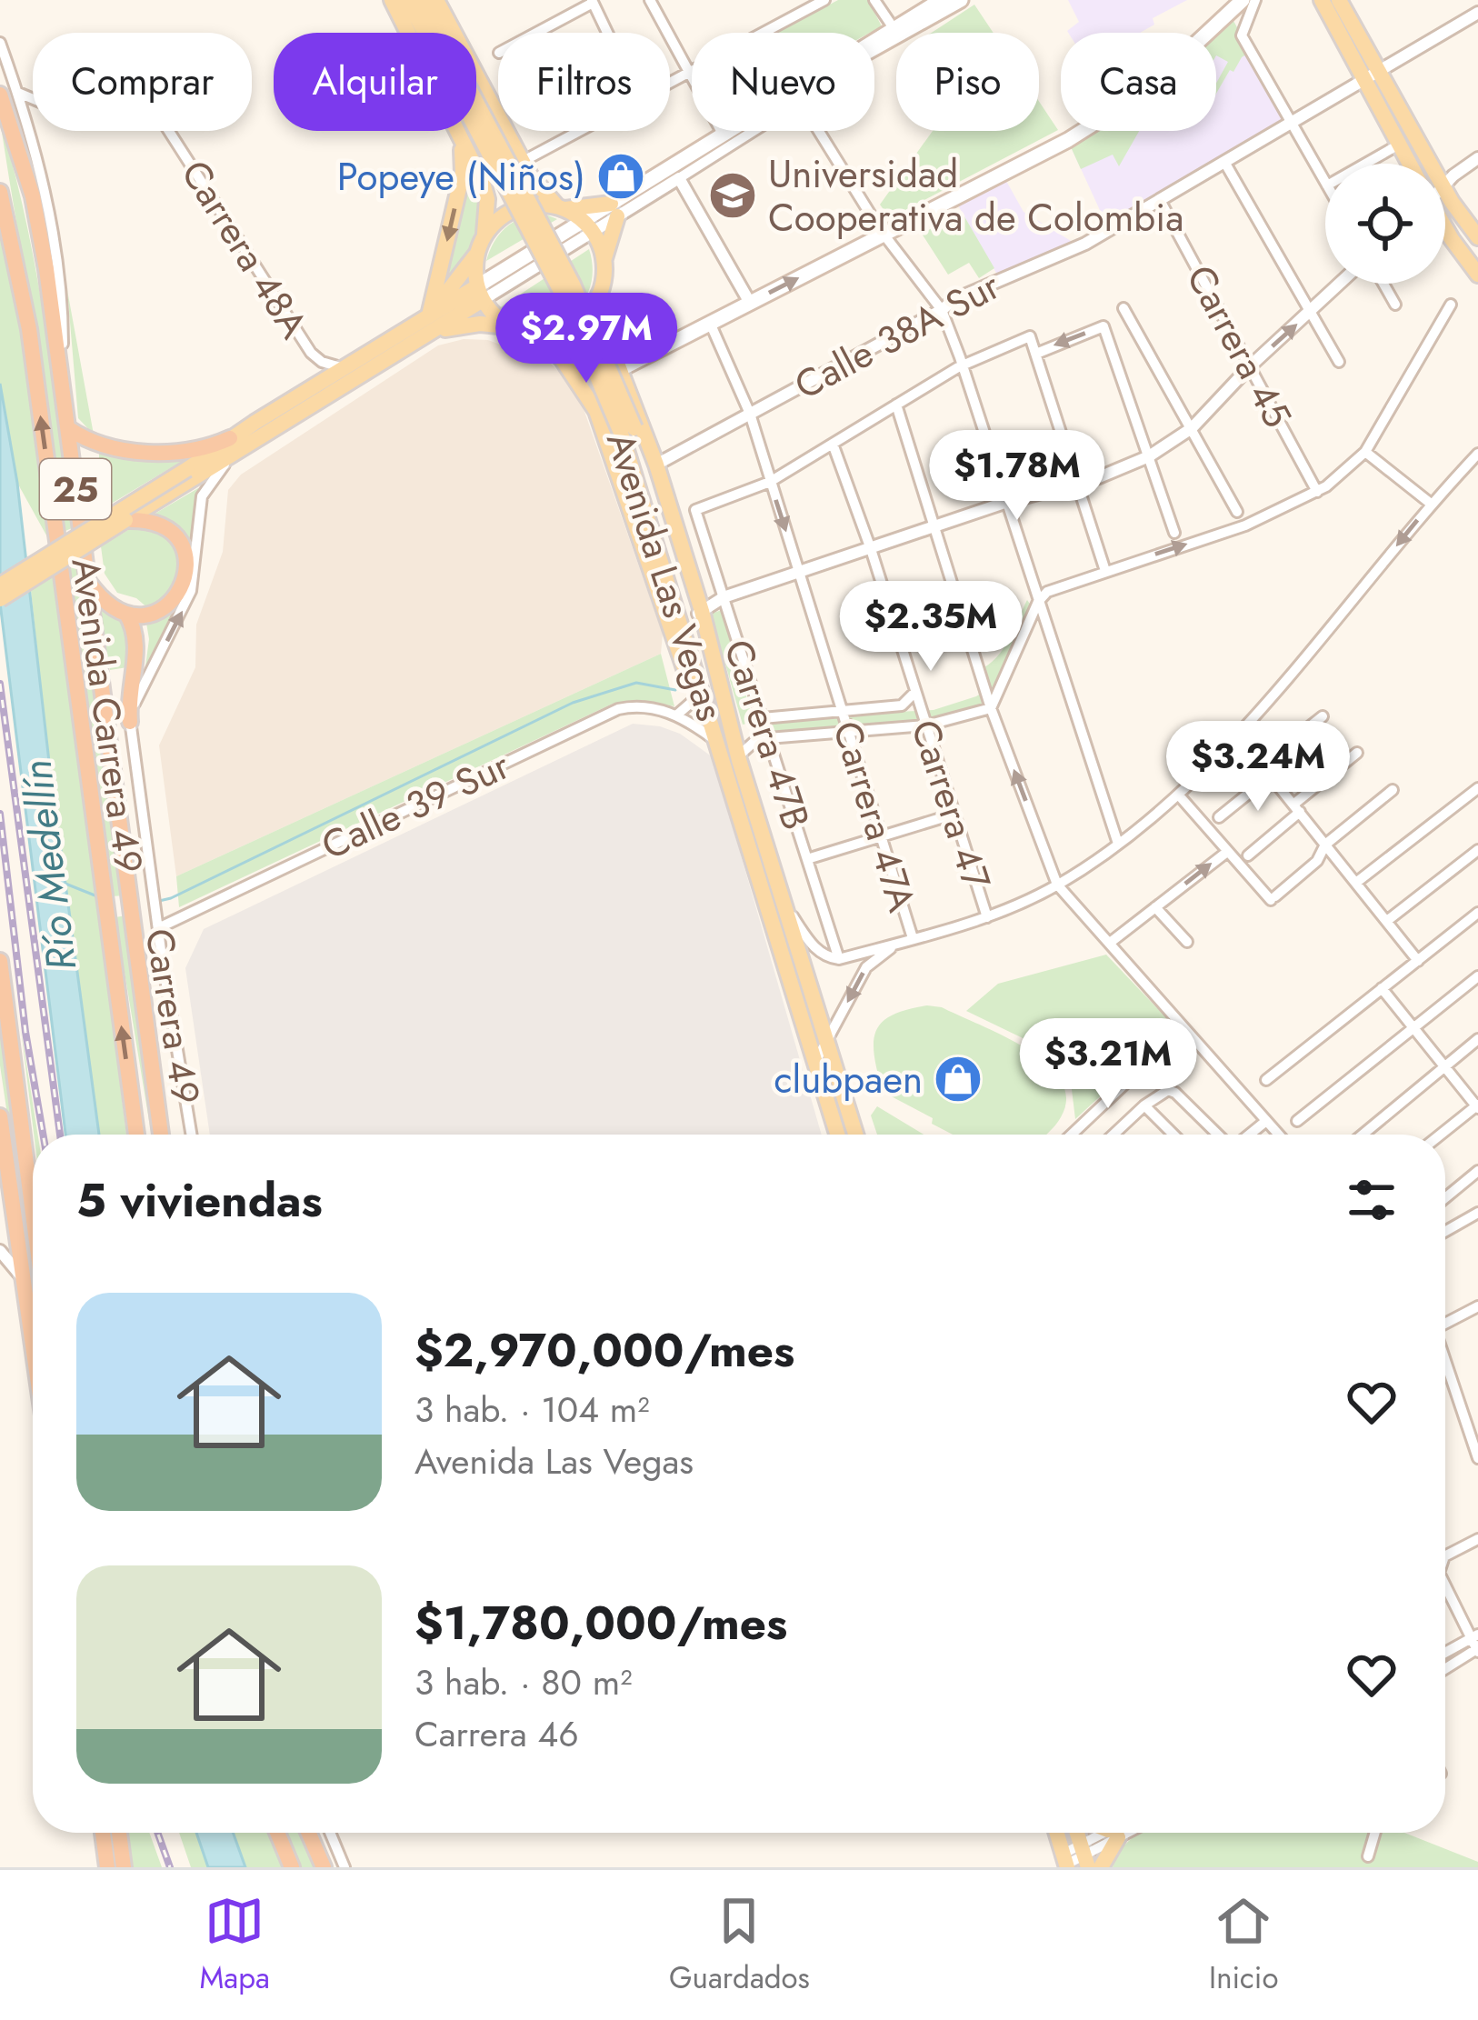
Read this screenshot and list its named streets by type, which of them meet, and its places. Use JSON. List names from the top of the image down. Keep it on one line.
{"streets":{"highway":["25","Avenida Carrera 49"],"main road":["Avenida Las Vegas"],"street":["Carrera 48A","Calle 38A Sur","Carrera 45","Carrera 47B","Carrera 47","Calle 39 Sur","Carrera 47A","Carrera 49"]},"crossings":[["Calle 38A Sur","Carrera 45"],["Calle 38A Sur","Avenida Las Vegas"],["Calle 38A Sur","Carrera 47A"],["Avenida Las Vegas","Calle 39 Sur"],["Carrera 47B","Carrera 47A"],["Calle 39 Sur","Carrera 49"]],"water":["Río Medellín"],"places":{"shop":["Popeye (Niños)","clubpaen"],"school or university":["Universidad Cooperativa de Colombia"]},"page":{"chip":["Comprar","Alquilar","Filtros","Nuevo","Piso","Casa"],"price":["$2.97M","$1.78M","$2.35M","$3.24M","$3.21M"],"heading":"5 viviendas","list":[{"name":"$2,970,000/mes","note":"3 hab. · 104 m² · Avenida Las Vegas"},{"name":"$1,780,000/mes","note":"3 hab. · 80 m² · Carrera 46"}],"tabs":["Mapa","Guardados","Inicio"]}}
